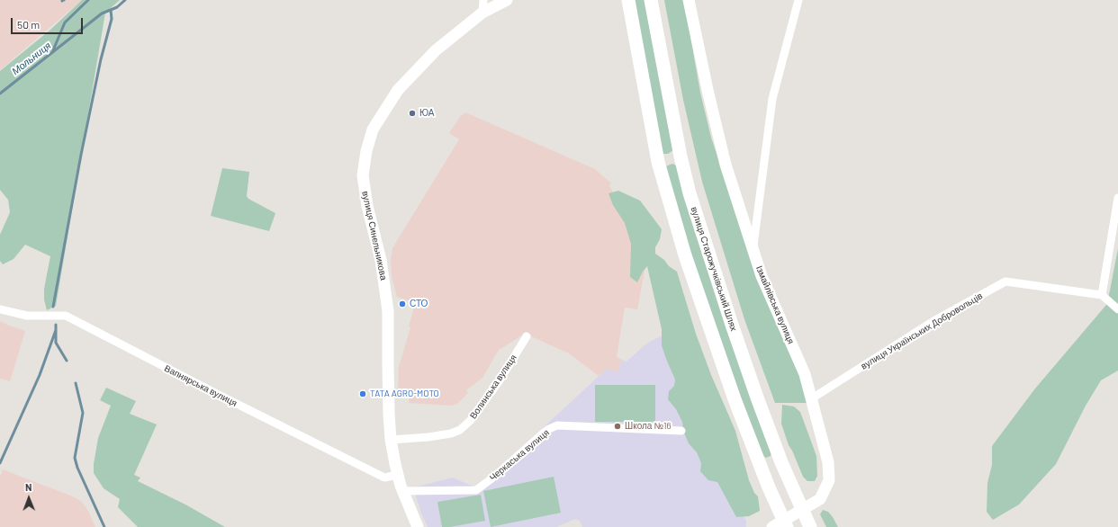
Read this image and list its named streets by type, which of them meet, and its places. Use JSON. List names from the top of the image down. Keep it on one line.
{"streets":{"main road":["вулиця Старожучківський Шлях"],"street":["вулиця Синельникова","Ізмайлівська вулиця","вулиця Українських Добровольців","Вапнярська вулиця","Волинська вулиця","Черкаська вулиця"]},"crossings":[["вулиця Синельникова","Вапнярська вулиця"],["вулиця Синельникова","Волинська вулиця"],["вулиця Синельникова","Черкаська вулиця"],["Ізмайлівська вулиця","вулиця Українських Добровольців"]],"water":["Мольниця"],"places":["ЮА","СТО","TATA AGRO-MOTO","Школа №16"],"scale_bar":"50 m","north":"top"}
